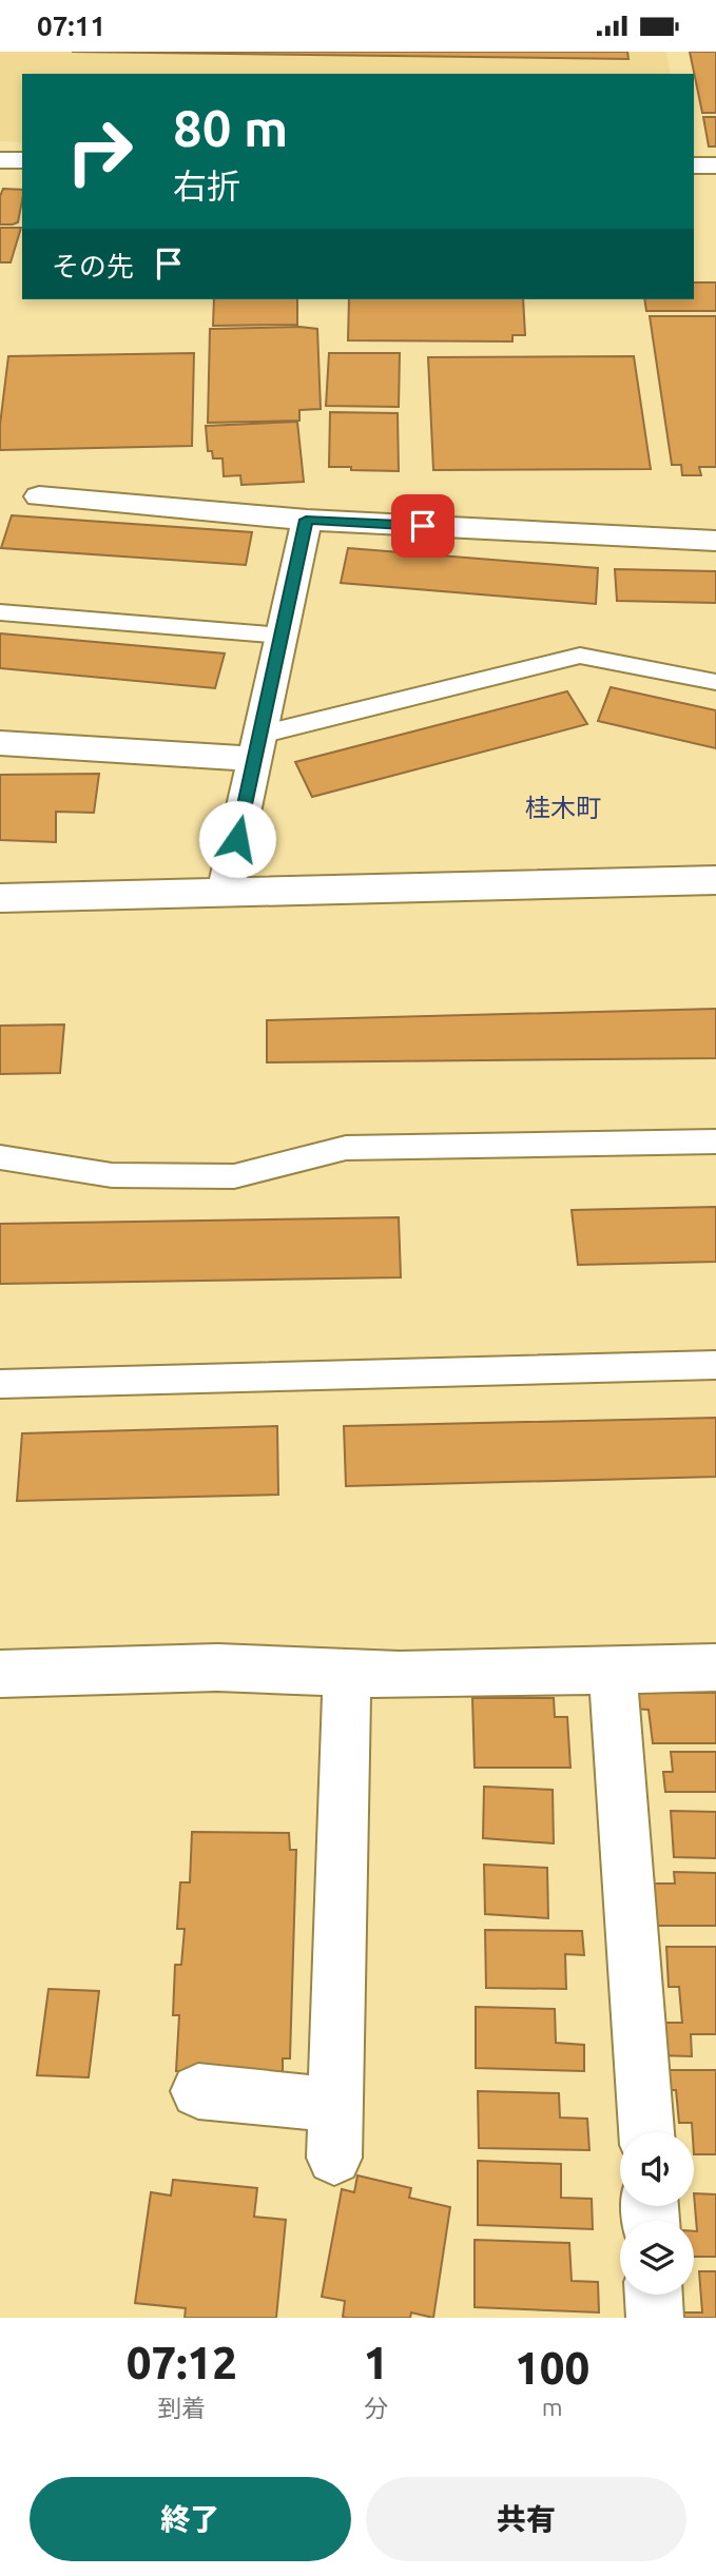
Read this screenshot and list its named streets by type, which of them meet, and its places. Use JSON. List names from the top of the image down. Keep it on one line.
{"districts":["桂木町"],"page":{"status":"07:11","turn":["80 m","右折"],"then":"その先","eta":["07:12","到着","1","分","100","m"],"buttons":["終了","共有"]}}
